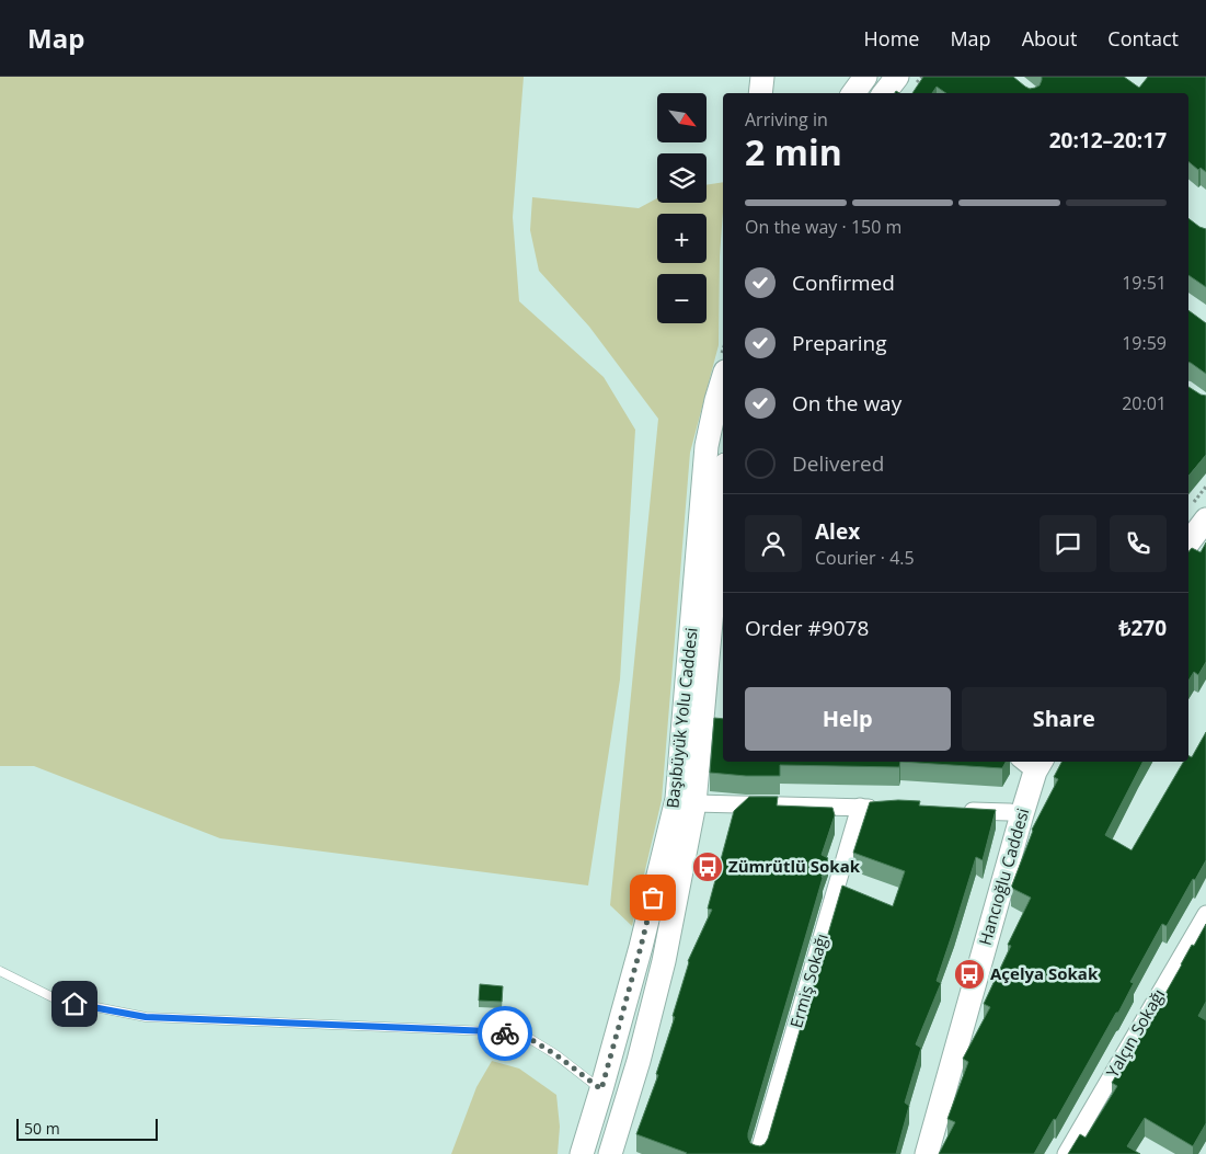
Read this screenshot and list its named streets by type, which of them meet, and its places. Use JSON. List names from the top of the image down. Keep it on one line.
{"streets":{"main road":["Başıbüyük Yolu Caddesi","Hancıoğlu Caddesi"],"street":["Ermiş Sokağı","Yalçın Sokağı"]},"places":{"bus stop":["Zümrütlü Sokak","Açelya Sokak"]},"scale_bar":"50 m","north":"bottom right","page":{"header":"Map","nav":["Home","Map","About","Contact"],"map_buttons":["+","−"],"heading":["2 min","Arriving in","20:12–20:17"],"panel":["Alex","Courier · 4.5","Order #9078","₺270"],"bar":"On the way · 150 m","list":[["Confirmed","19:51"],["Preparing","19:59"],["On the way","20:01"],"Delivered"],"buttons":["Help","Share"],"scale":"50 m"}}
